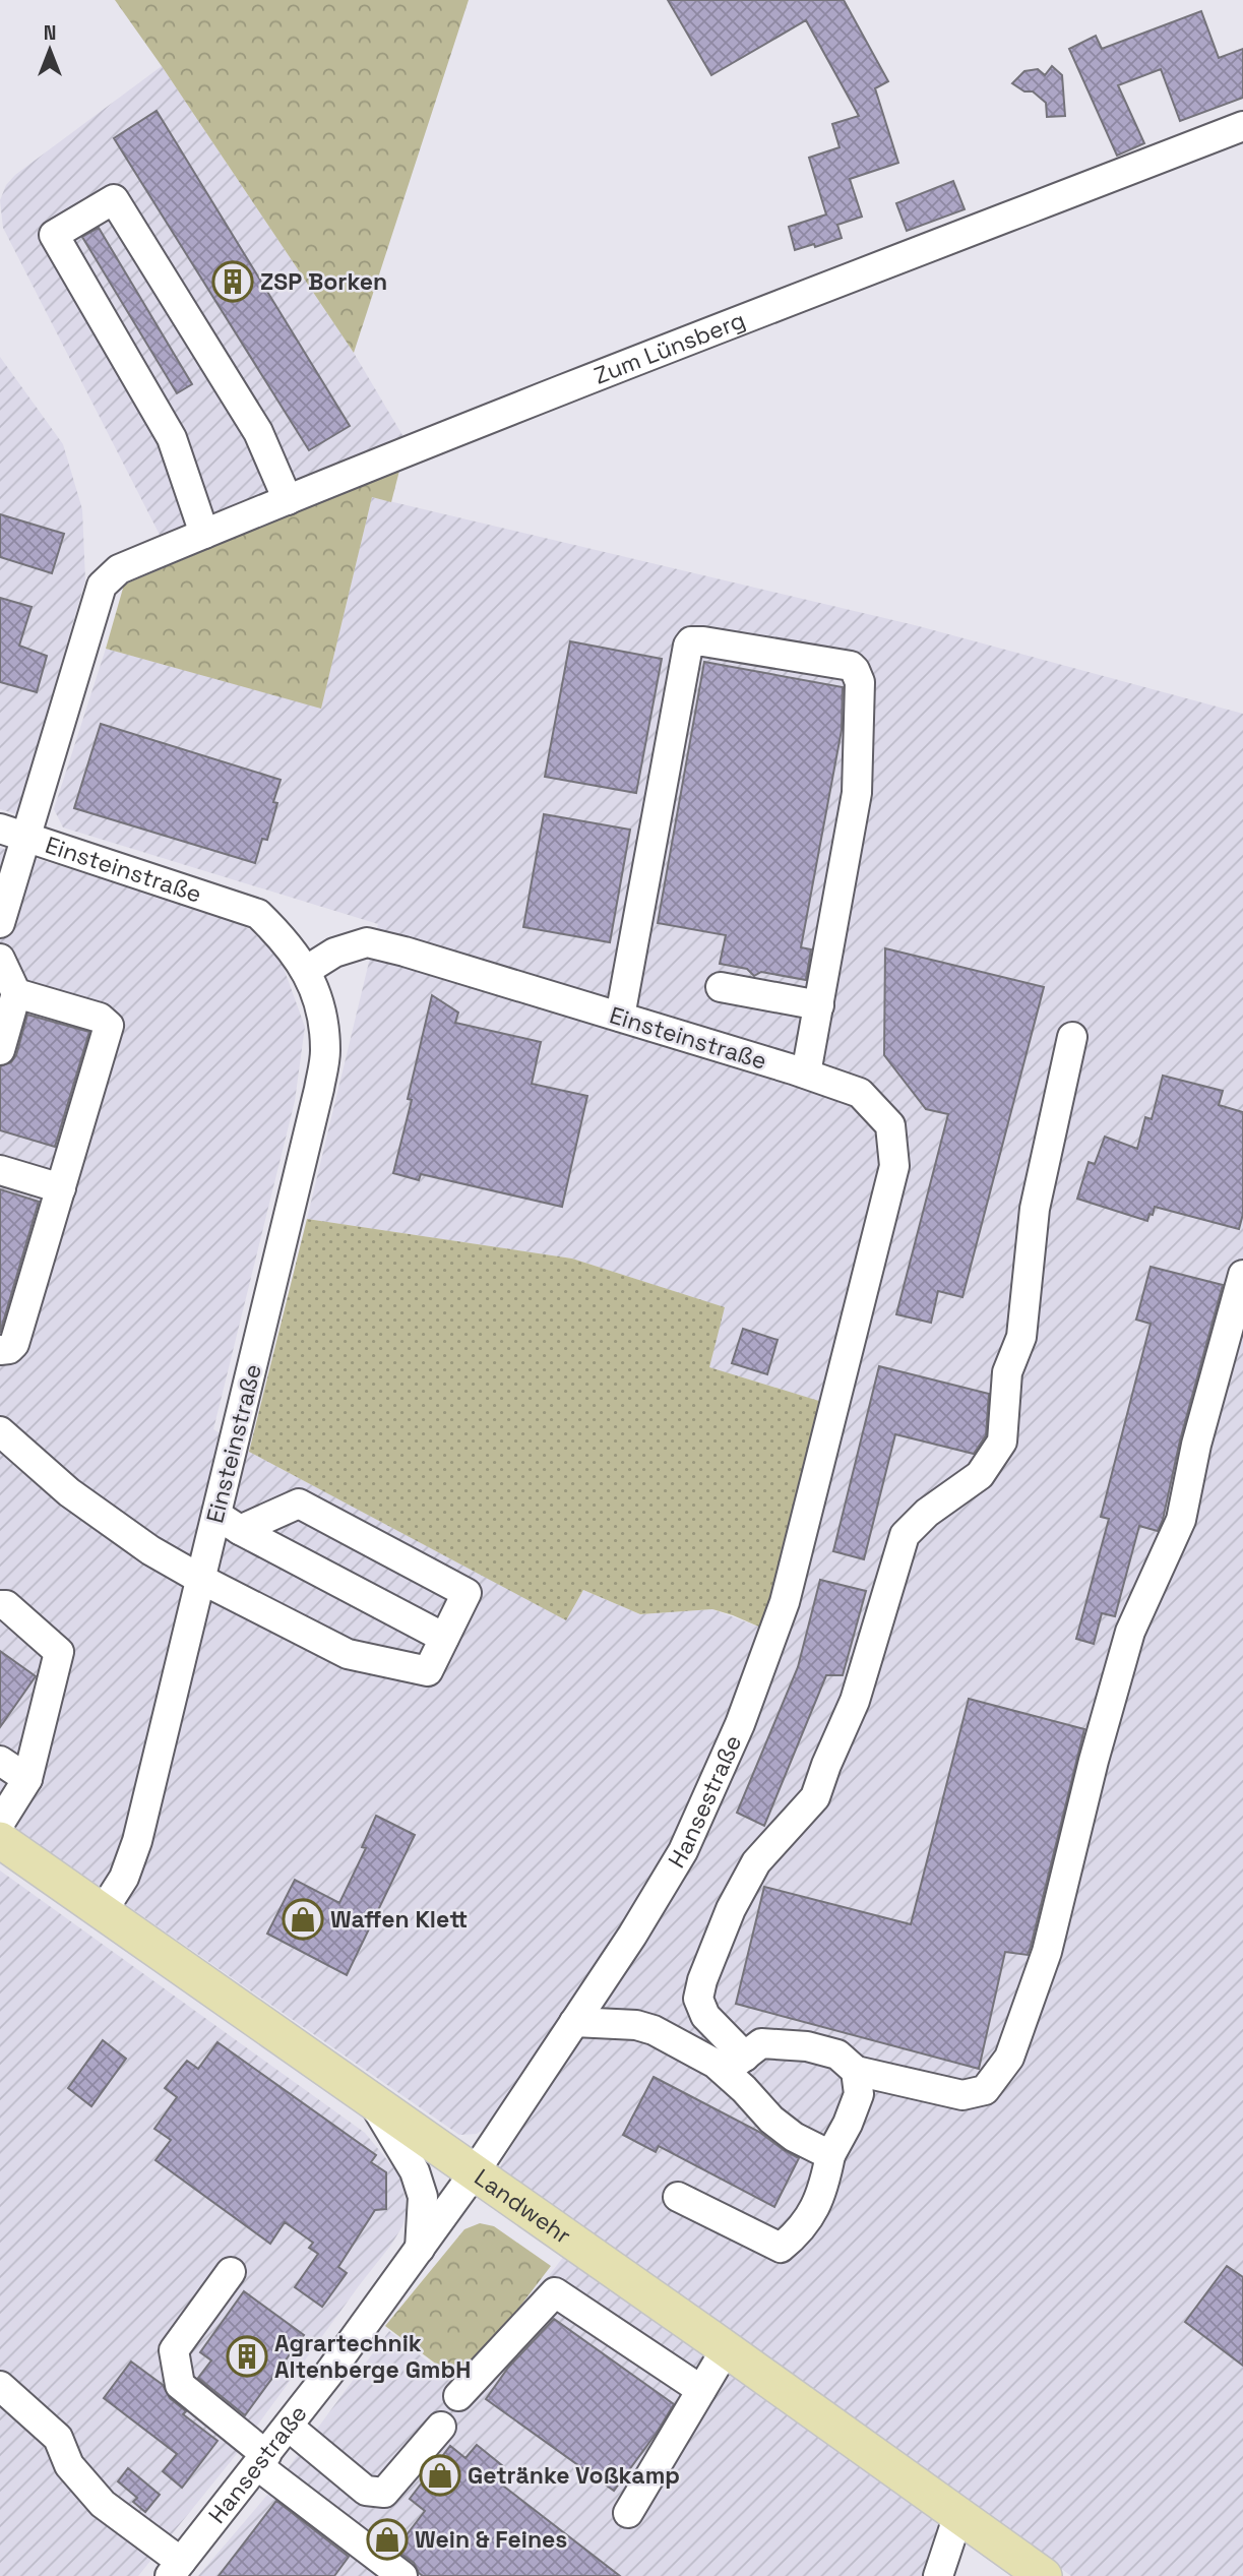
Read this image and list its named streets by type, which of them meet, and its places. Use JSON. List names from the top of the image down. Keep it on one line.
{"streets":{"main road":["Landwehr"],"street":["Zum Lünsberg","Einsteinstraße","Hansestraße"]},"crossings":[["Zum Lünsberg","Einsteinstraße"],["Einsteinstraße","Hansestraße"],["Einsteinstraße","Landwehr"],["Hansestraße","Landwehr"]],"places":{"building":["ZSP Borken","Agrartechnik Altenberge GmbH"],"shop":["Waffen Klett","Getränke Voßkamp","Wein & Feines"]},"north":"top"}
